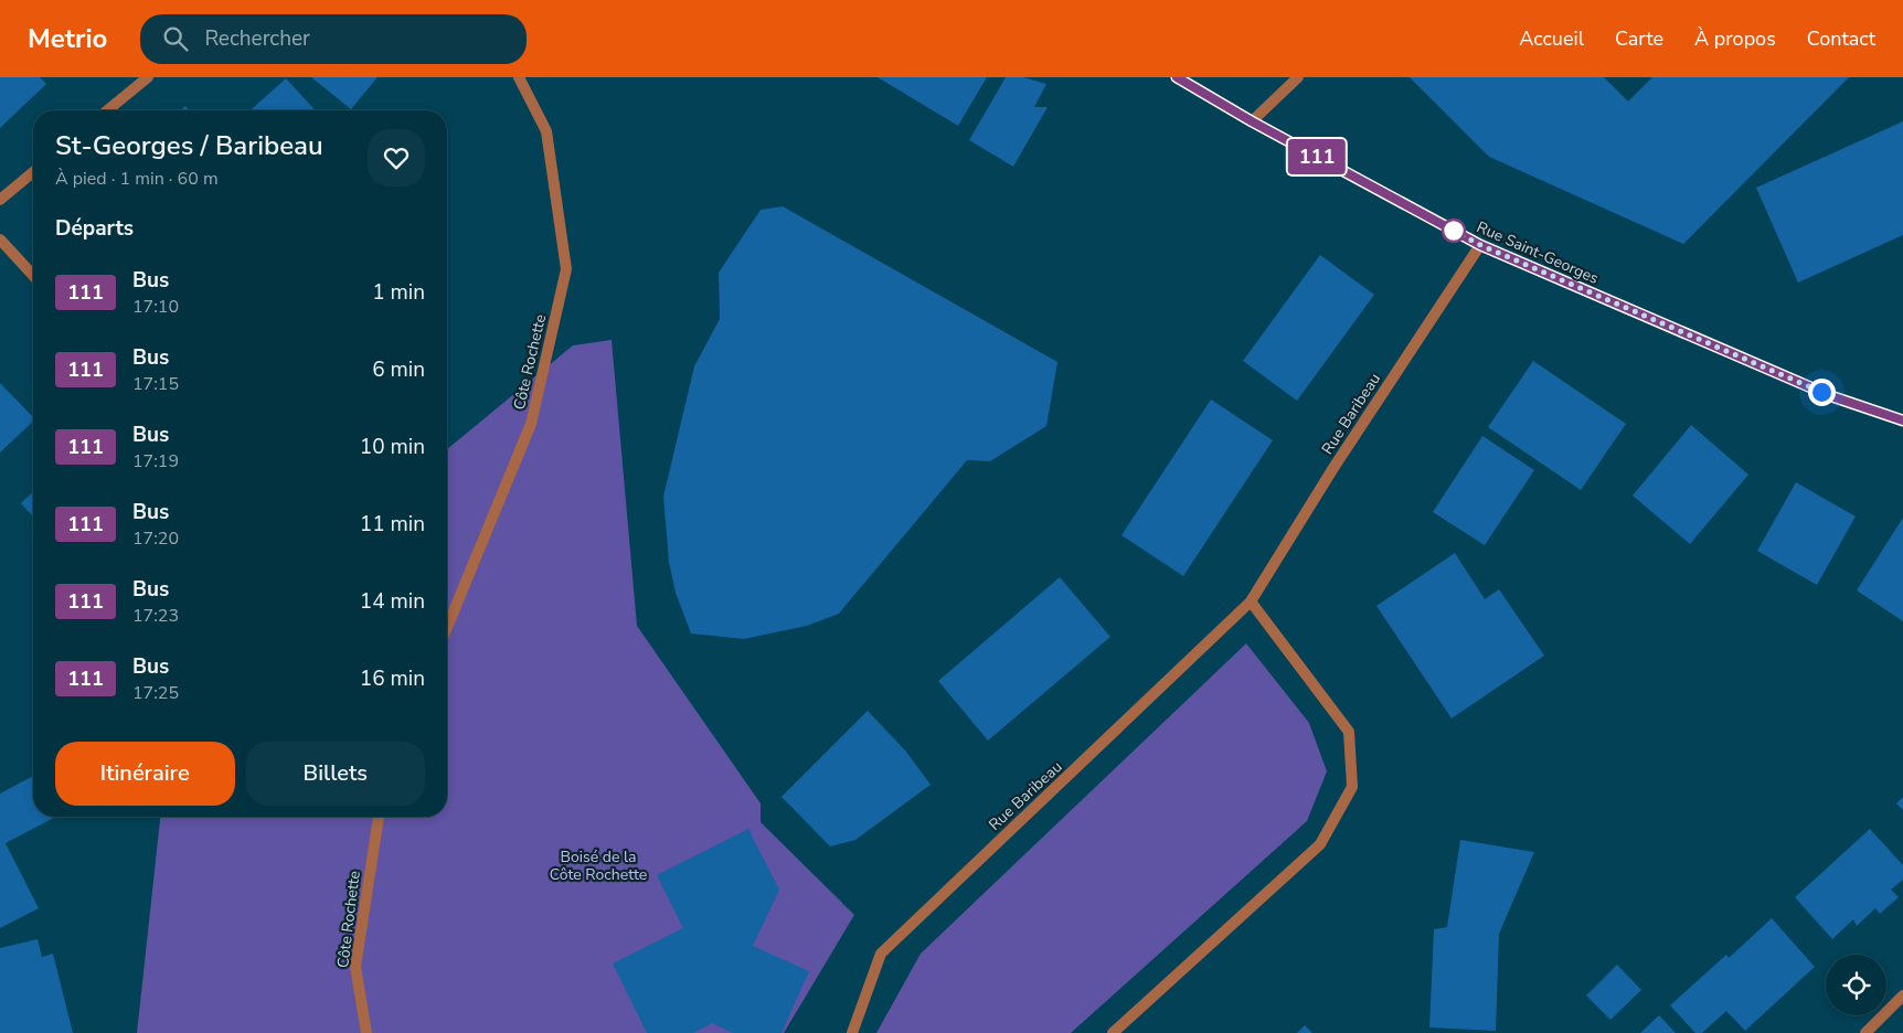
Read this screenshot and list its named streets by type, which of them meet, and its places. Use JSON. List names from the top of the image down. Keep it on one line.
{"streets":{"street":["Rue Saint-Georges","Côte Rochette","Rue Baribeau"]},"crossings":[["Rue Saint-Georges","Rue Baribeau"]],"parks":["Boisé de la Côte Rochette"],"lines":["bus line 111"],"page":{"header":"Metrio","search":"Rechercher","nav":["Accueil","Carte","À propos","Contact"],"on_map":"111","heading":[["St-Georges / Baribeau","À pied · 1 min · 60 m"],"Départs"],"list":[{"mark":"111","name":"Bus","note":"17:10","value":"1 min"},{"mark":"111","name":"Bus","note":"17:15","value":"6 min"},{"mark":"111","name":"Bus","note":"17:19","value":"10 min"},{"mark":"111","name":"Bus","note":"17:20","value":"11 min"},{"mark":"111","name":"Bus","note":"17:23","value":"14 min"},{"mark":"111","name":"Bus","note":"17:25","value":"16 min"}],"buttons":["Itinéraire","Billets"]}}
